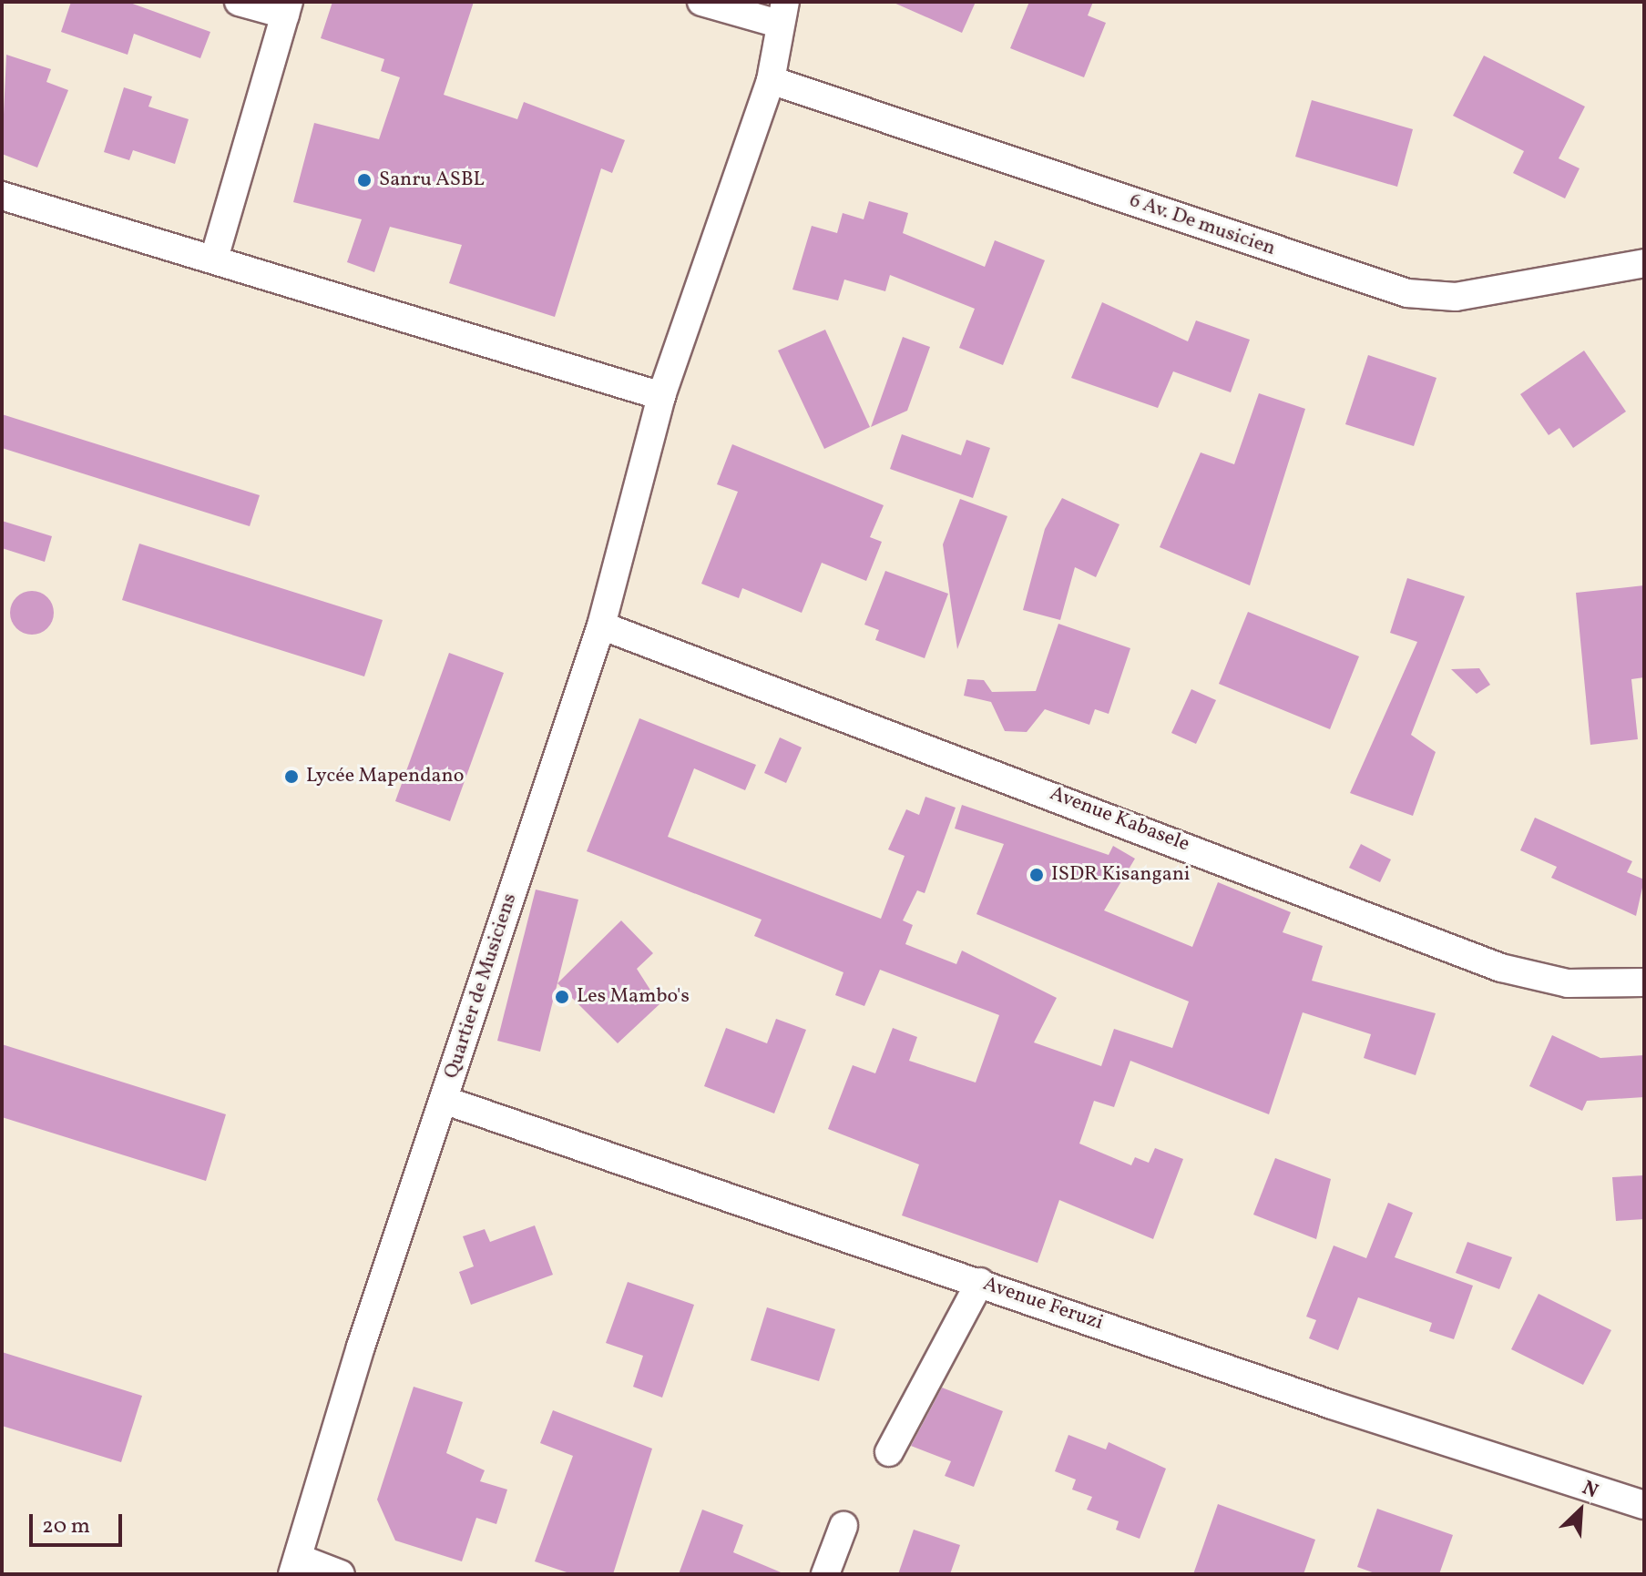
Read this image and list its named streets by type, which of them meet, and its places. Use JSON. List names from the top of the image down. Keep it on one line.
{"streets":{"street":["6 Av. De musicien","Avenue Kabasele","Quartier de Musiciens","Avenue Feruzi"]},"crossings":[["6 Av. De musicien","Quartier de Musiciens"],["Avenue Kabasele","Quartier de Musiciens"],["Quartier de Musiciens","Avenue Feruzi"]],"places":["Sanru ASBL","Lycée Mapendano","ISDR Kisangani","Les Mambo's"],"scale_bar":"20 m","north":"top right"}
